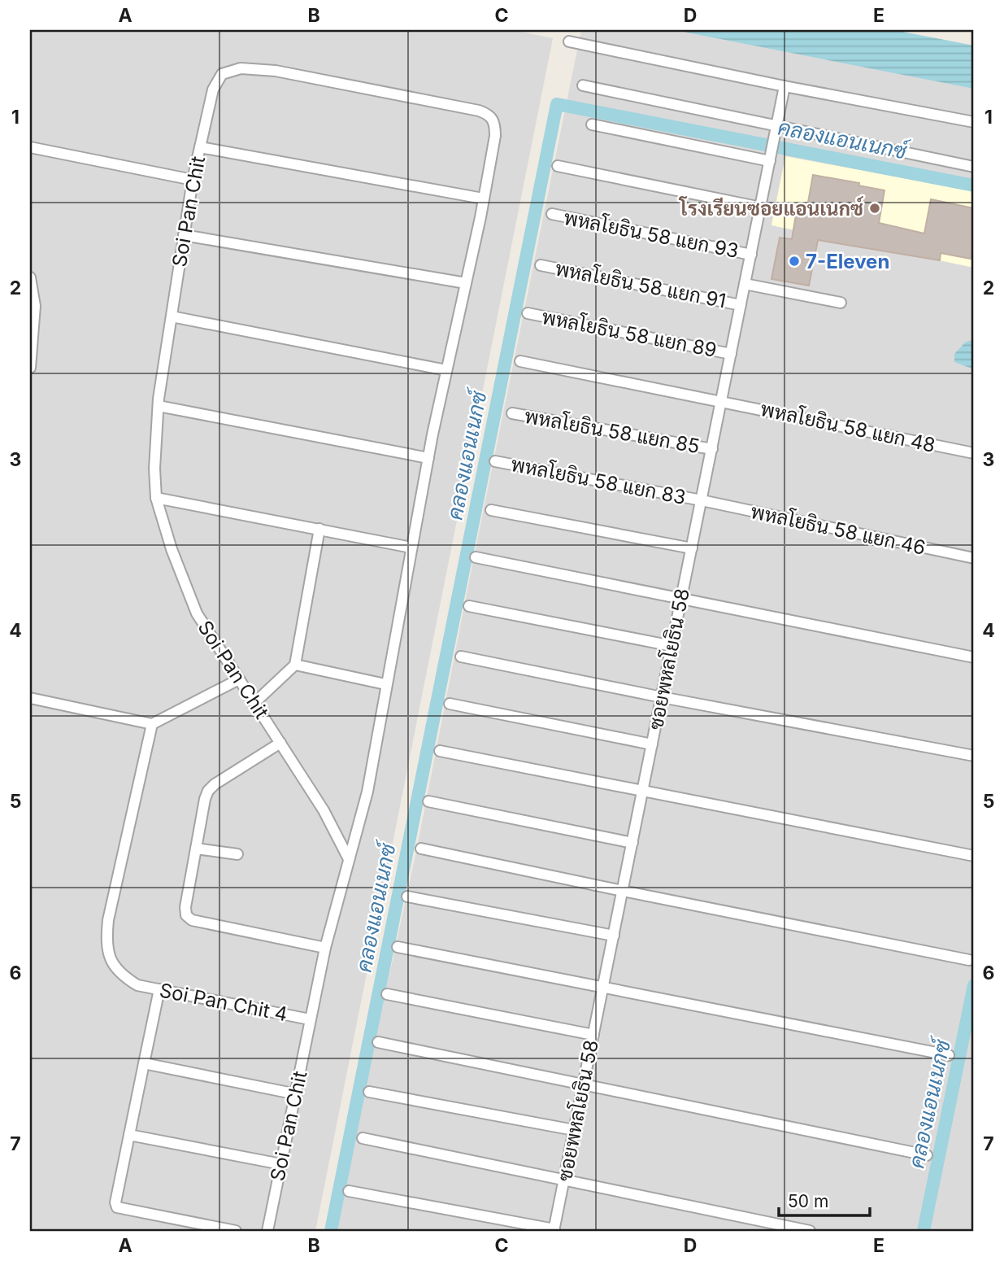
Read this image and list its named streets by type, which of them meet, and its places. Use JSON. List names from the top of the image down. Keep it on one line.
{"streets":{"street":["Soi Pan Chit","พหลโยธิน 58 แยก 93","พหลโยธิน 58 แยก 91","พหลโยธิน 58 แยก 89","พหลโยธิน 58 แยก 48","พหลโยธิน 58 แยก 85","พหลโยธิน 58 แยก 83","พหลโยธิน 58 แยก 46","ซอยพหลโยธิน 58","Soi Pan Chit 4"]},"crossings":[["Soi Pan Chit","Soi Pan Chit 4"],["พหลโยธิน 58 แยก 93","ซอยพหลโยธิน 58"],["พหลโยธิน 58 แยก 91","ซอยพหลโยธิน 58"],["พหลโยธิน 58 แยก 89","ซอยพหลโยธิน 58"],["พหลโยธิน 58 แยก 48","ซอยพหลโยธิน 58"],["พหลโยธิน 58 แยก 85","ซอยพหลโยธิน 58"],["พหลโยธิน 58 แยก 83","พหลโยธิน 58 แยก 46"],["พหลโยธิน 58 แยก 83","ซอยพหลโยธิน 58"],["พหลโยธิน 58 แยก 46","ซอยพหลโยธิน 58"]],"water":["คลองแอนเนกซ์"],"places":["โรงเรียนซอยแอนเนกซ์","7-Eleven"],"scale_bar":"50 m","grid":{"columns":["A","B","C","D","E"],"rows":["1","2","3","4","5","6","7"]}}
